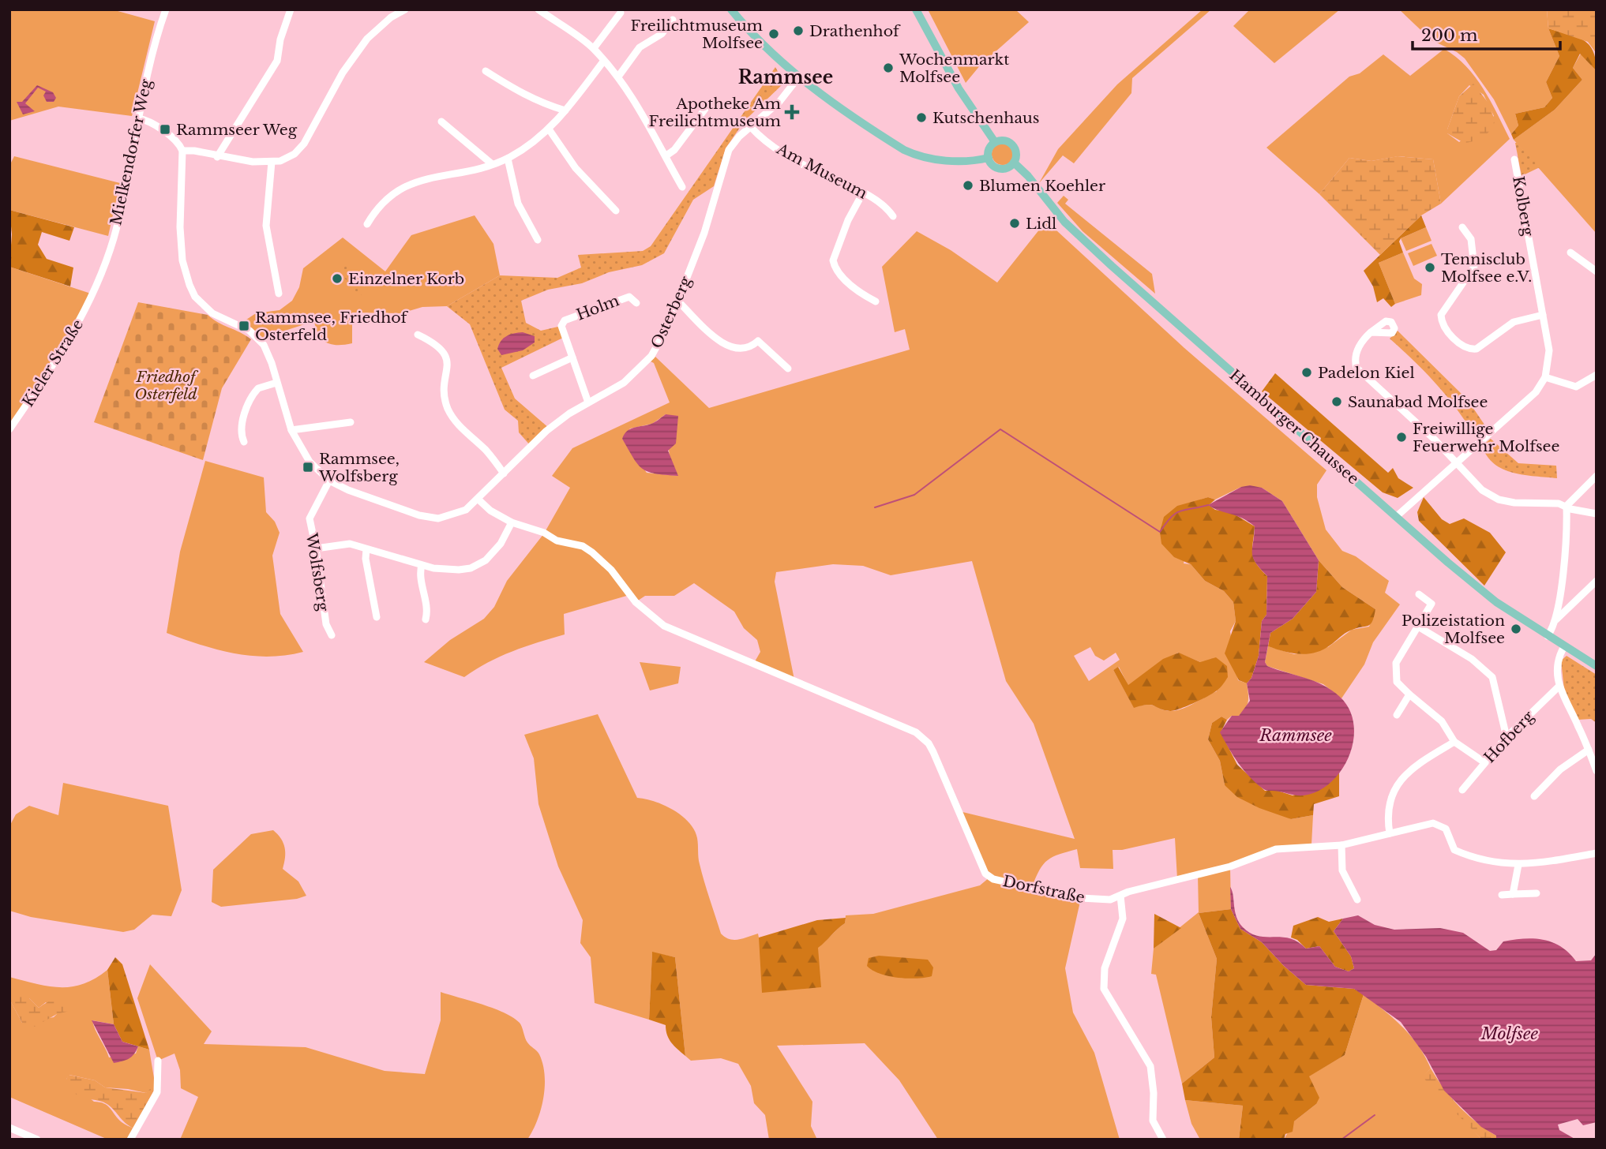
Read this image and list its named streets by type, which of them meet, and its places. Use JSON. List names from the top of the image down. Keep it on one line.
{"streets":{"main road":["Hamburger Chaussee"],"street":["Mielkendorfer Weg","Am Museum","Kolberg","Holm","Osterberg","Kieler Straße","Wolfsberg","Hofberg","Dorfstraße"]},"crossings":[["Mielkendorfer Weg","Kieler Straße"],["Am Museum","Osterberg"],["Holm","Osterberg"],["Osterberg","Wolfsberg"]],"districts":["Rammsee"],"water":["Rammsee","Molfsee"],"parks":["Friedhof Osterfeld"],"places":{"other":["Drathenhof","Freilichtmuseum Molfsee","Wochenmarkt Molfsee","Kutschenhaus","Blumen Koehler","Lidl","Tennisclub Molfsee e.V.","Einzelner Korb","Padelon Kiel","Saunabad Molfsee","Freiwillige Feuerwehr Molfsee","Polizeistation Molfsee"],"health":["Apotheke Am Freilichtmuseum"],"transit":["Rammseer Weg","Rammsee, Friedhof Osterfeld","Rammsee, Wolfsberg"]},"scale_bar":"200 m"}
